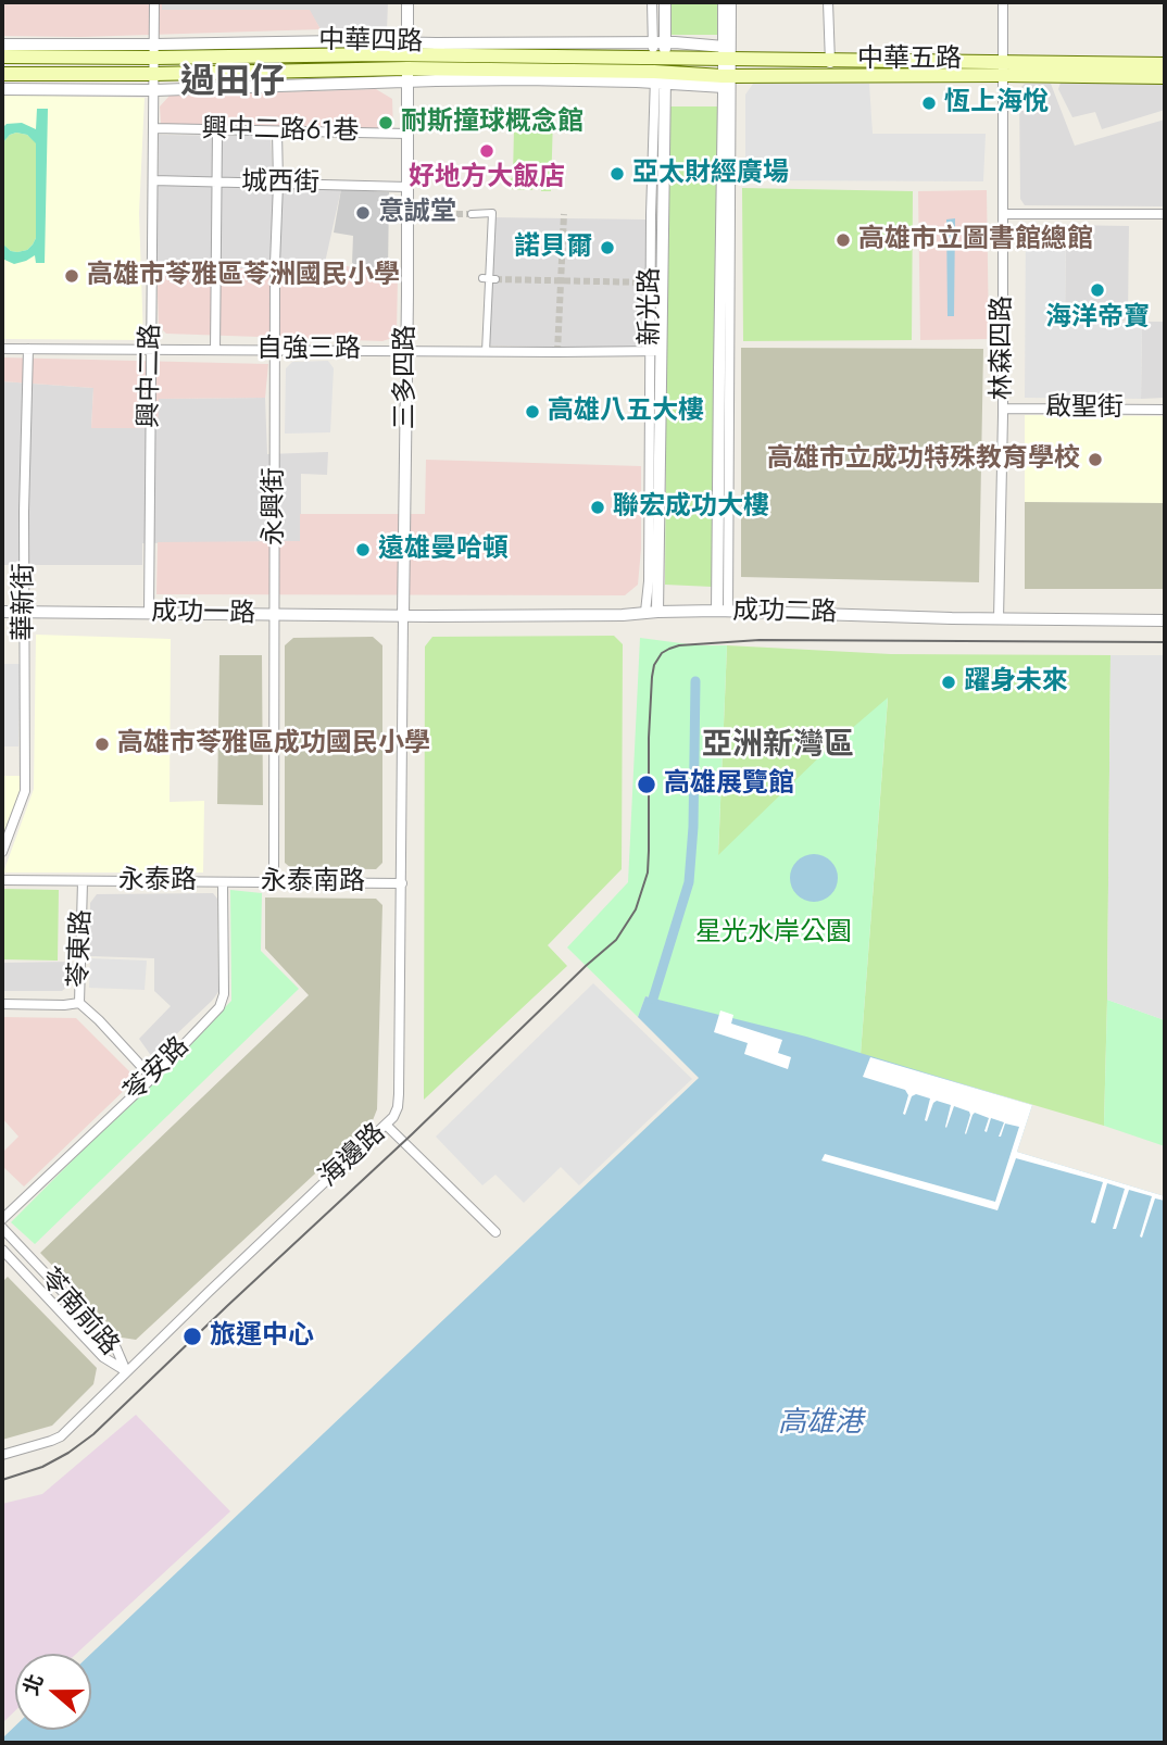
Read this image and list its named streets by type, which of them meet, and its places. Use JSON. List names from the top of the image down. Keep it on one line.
{"streets":{"main road":["中華四路","中華五路"],"street":["興中二路61巷","城西街","新光路","林森四路","自強三路","興中二路","三多四路","啟聖街","永興街","華新街","成功二路","成功一路","永泰路","永泰南路","苓東路","苓安路","海邊路","苓南前路"]},"crossings":[["中華四路","中華五路"],["中華四路","新光路"],["中華四路","興中二路"],["中華四路","三多四路"],["中華五路","新光路"],["中華五路","林森四路"],["興中二路61巷","興中二路"],["興中二路61巷","三多四路"],["興中二路61巷","永興街"],["城西街","興中二路"],["城西街","三多四路"],["城西街","永興街"],["新光路","自強三路"],["新光路","成功二路"],["林森四路","啟聖街"],["林森四路","成功二路"],["自強三路","興中二路"],["自強三路","三多四路"],["自強三路","永興街"],["自強三路","華新街"],["興中二路","成功一路"],["三多四路","成功二路"],["三多四路","成功一路"],["三多四路","海邊路"],["永興街","成功一路"],["永興街","永泰南路"],["華新街","成功一路"],["成功二路","成功一路"],["成功二路","海邊路"],["成功一路","海邊路"],["永泰路","永泰南路"],["永泰路","苓東路"],["永泰路","苓安路"],["永泰南路","苓安路"],["永泰南路","海邊路"],["苓東路","苓安路"],["海邊路","苓南前路"]],"districts":["過田仔","亞洲新灣區"],"water":["高雄港"],"parks":["星光水岸公園"],"places":["恆上海悅","耐斯撞球概念館","好地方大飯店","亞太財經廣場","意誠堂","高雄市立圖書館總館","諾貝爾","高雄市苓雅區苓洲國民小學","海洋帝寶","高雄八五大樓","高雄市立成功特殊教育學校","聯宏成功大樓","遠雄曼哈頓","躍身未來","高雄市苓雅區成功國民小學","高雄展覽館","旅運中心"],"north":"left"}
